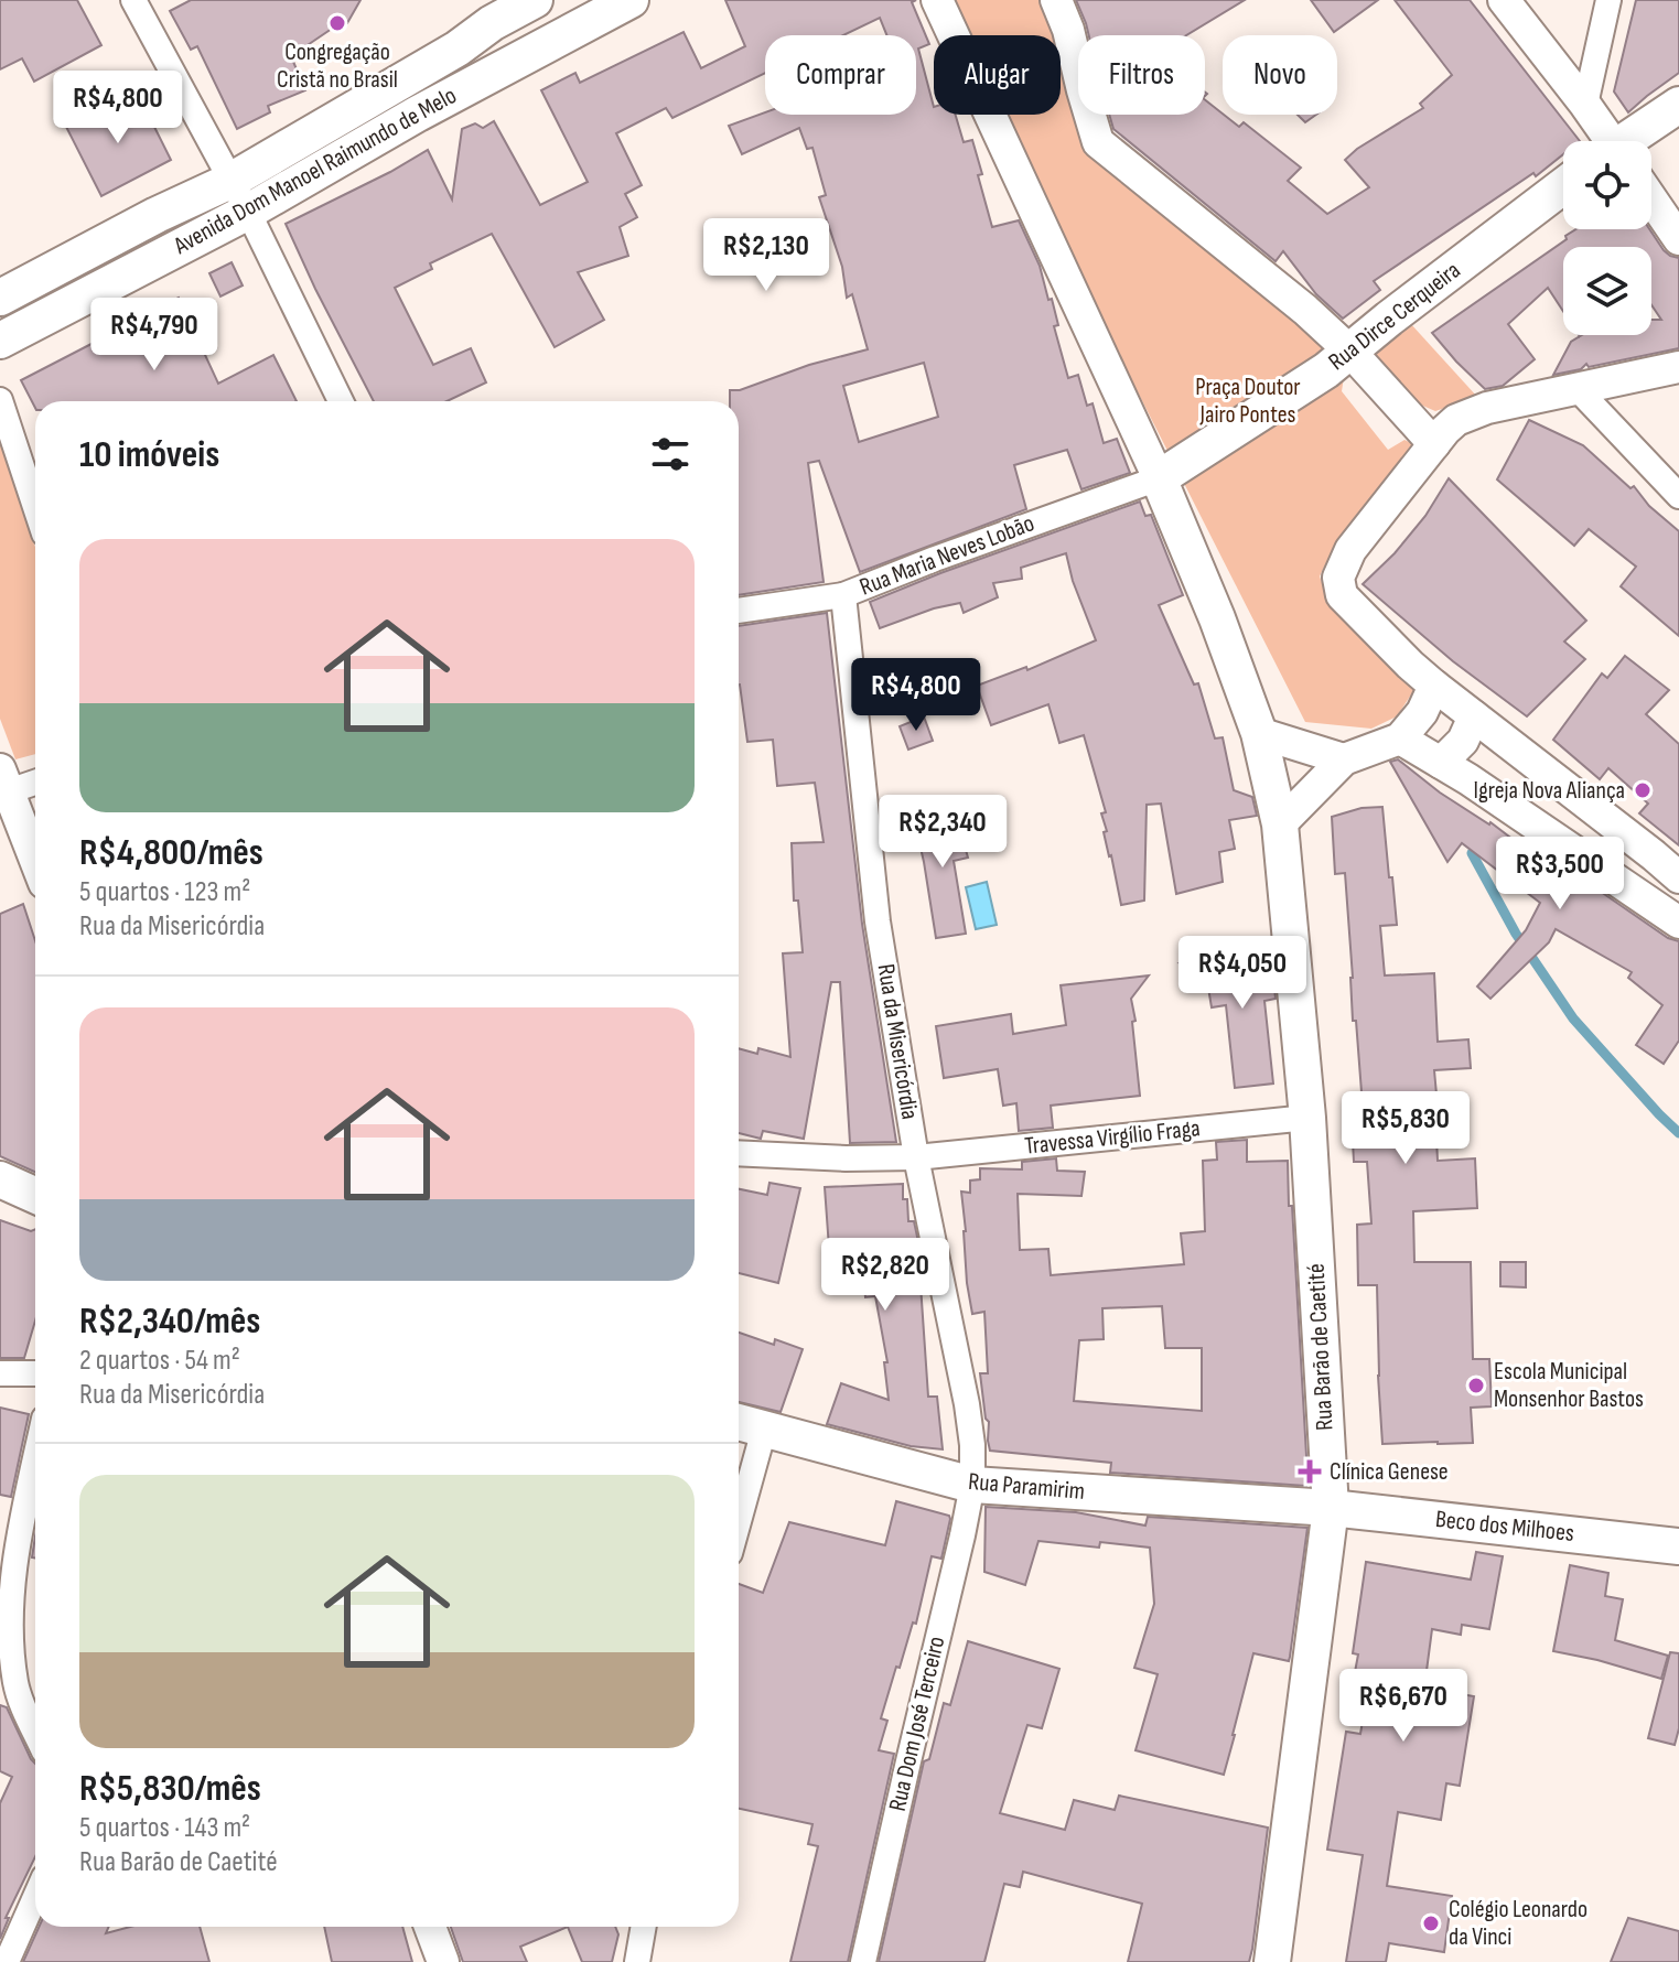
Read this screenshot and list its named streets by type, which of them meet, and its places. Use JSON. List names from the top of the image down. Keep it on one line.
{"streets":{"main road":["Avenida Dom Manoel Raimundo de Melo","Rua Dirce Cerqueira","Rua Barão de Caetité","Rua Paramirim","Beco dos Milhoes"],"street":["Rua Maria Neves Lobão","Rua da Misericórdia","Travessa Virgílio Fraga","Rua Dom José Terceiro"]},"crossings":[["Rua Dirce Cerqueira","Rua Maria Neves Lobão"],["Rua Maria Neves Lobão","Rua da Misericórdia"],["Rua da Misericórdia","Travessa Virgílio Fraga"],["Rua da Misericórdia","Rua Paramirim"],["Rua da Misericórdia","Rua Dom José Terceiro"],["Travessa Virgílio Fraga","Rua Barão de Caetité"],["Rua Barão de Caetité","Rua Paramirim"],["Rua Barão de Caetité","Beco dos Milhoes"],["Rua Paramirim","Beco dos Milhoes"],["Rua Paramirim","Rua Dom José Terceiro"]],"parks":["Praça Doutor Jairo Pontes"],"places":{"other":["Congregação Cristã no Brasil","Igreja Nova Aliança","Escola Municipal Monsenhor Bastos","Colégio Leonardo da Vinci"],"health":["Clínica Genese"]},"page":{"chip":["Comprar","Alugar","Filtros","Novo"],"price":["R$4,800","R$2,130","R$4,790","R$4,800","R$2,340","R$3,500","R$4,050","R$5,830","R$2,820","R$6,670"],"heading":"10 imóveis","list":[{"name":"R$4,800/mês","note":"5 quartos · 123 m² · Rua da Misericórdia"},{"name":"R$2,340/mês","note":"2 quartos · 54 m² · Rua da Misericórdia"},{"name":"R$5,830/mês","note":"5 quartos · 143 m² · Rua Barão de Caetité"}]}}
